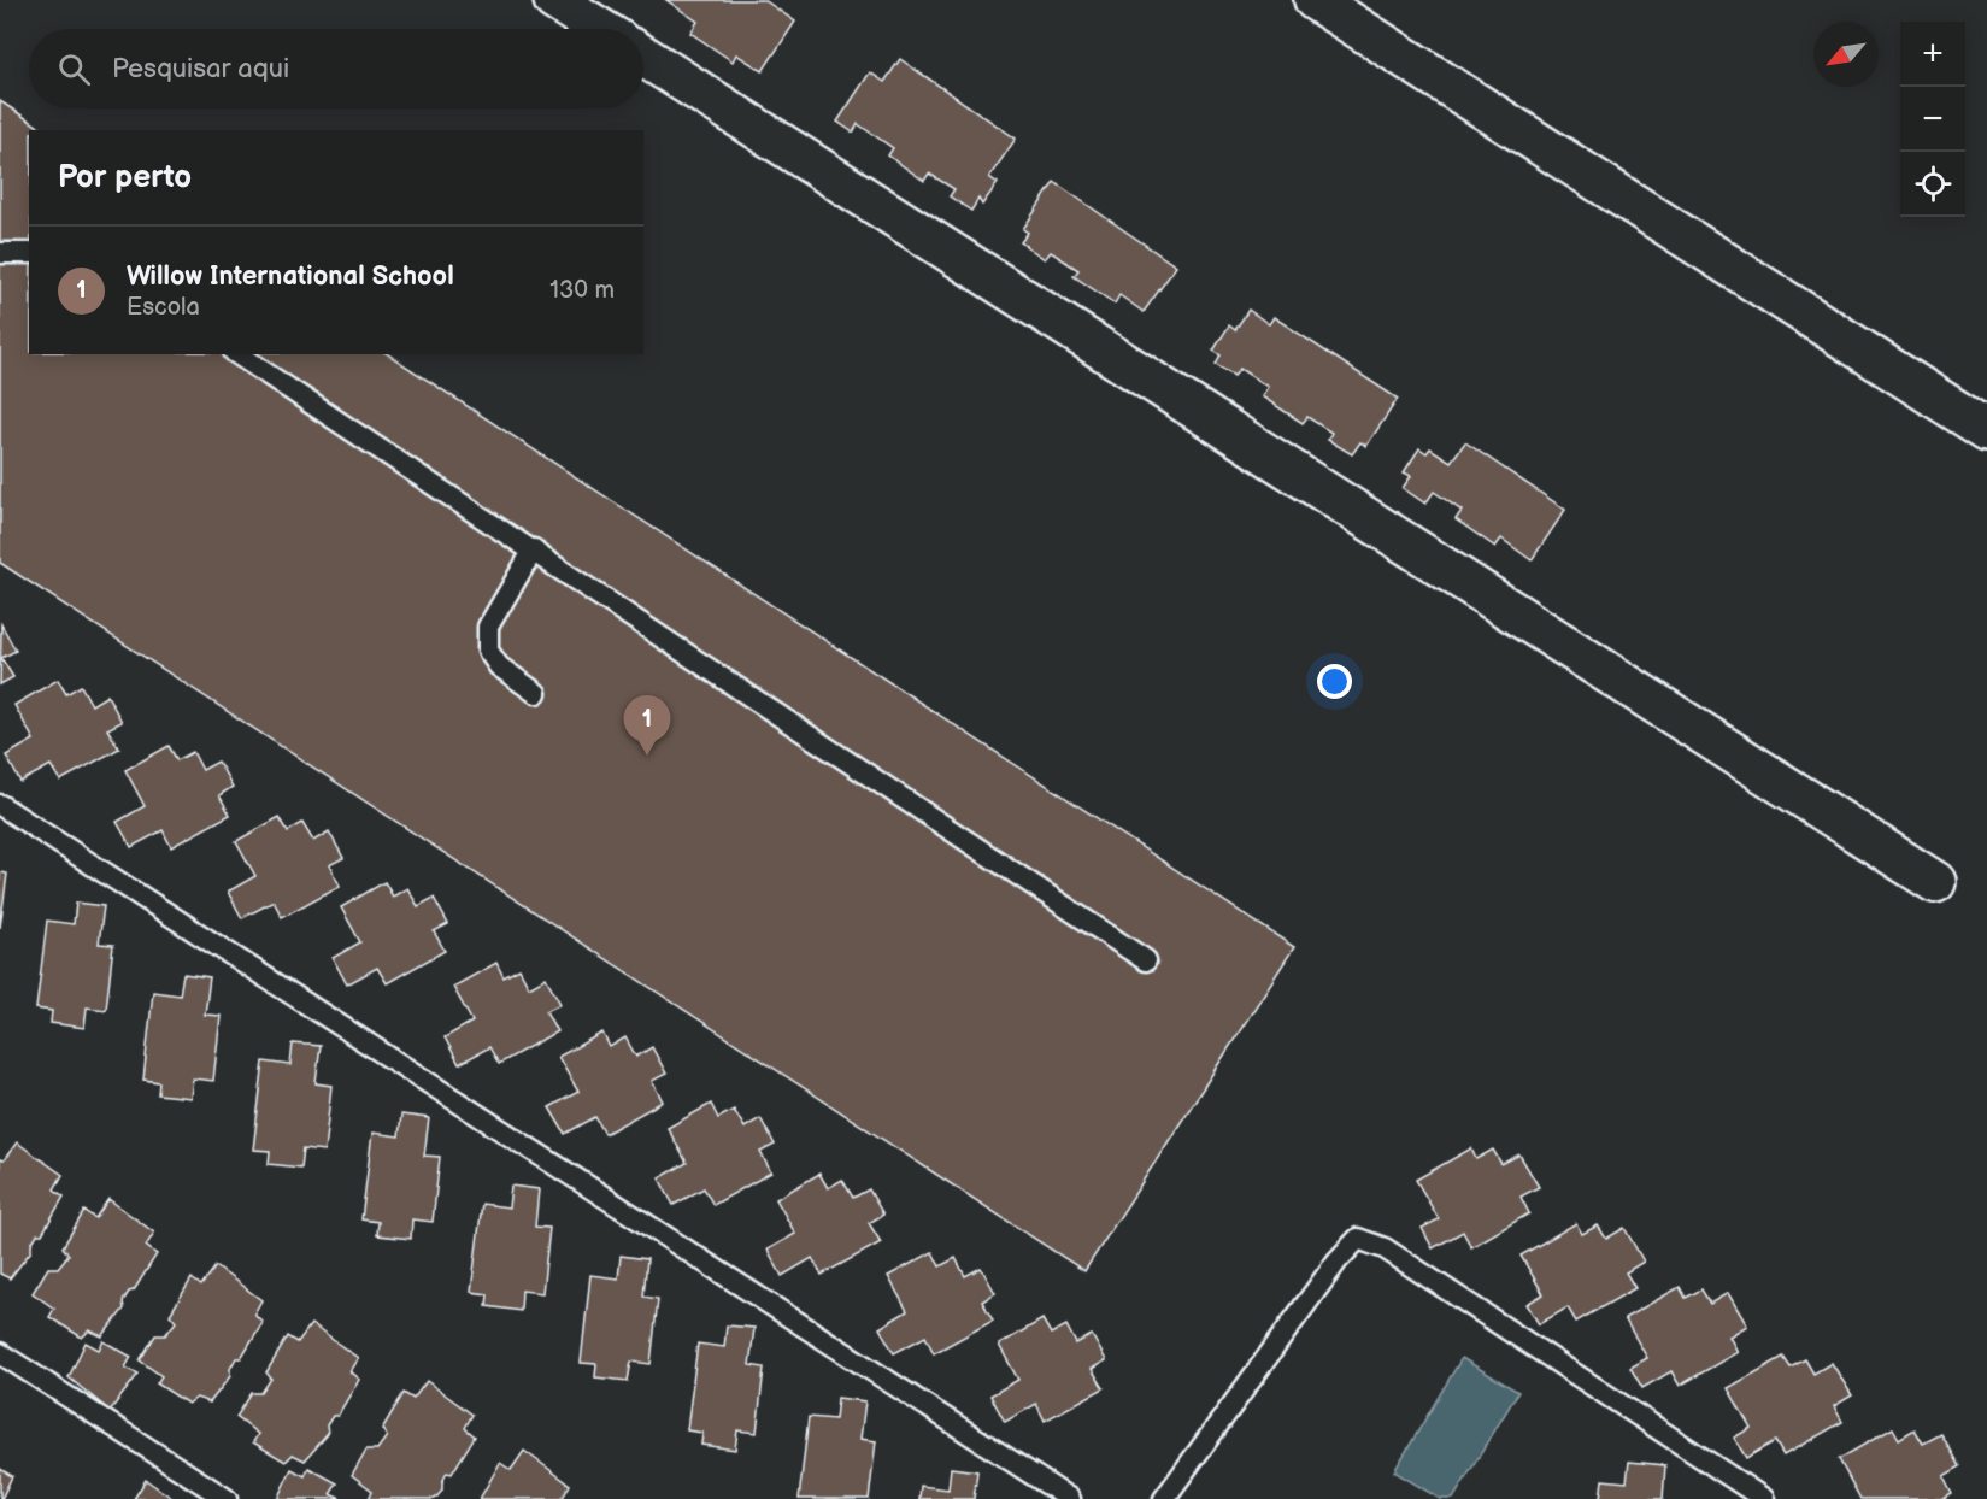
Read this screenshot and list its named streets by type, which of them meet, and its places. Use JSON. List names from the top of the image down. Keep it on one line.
{"north":"bottom left","page":{"map_buttons":["+","−"],"search":"Pesquisar aqui","heading":"Por perto","list":[{"mark":"1","name":"Willow International School","note":"Escola","value":"130 m"}],"pins":"1"}}
